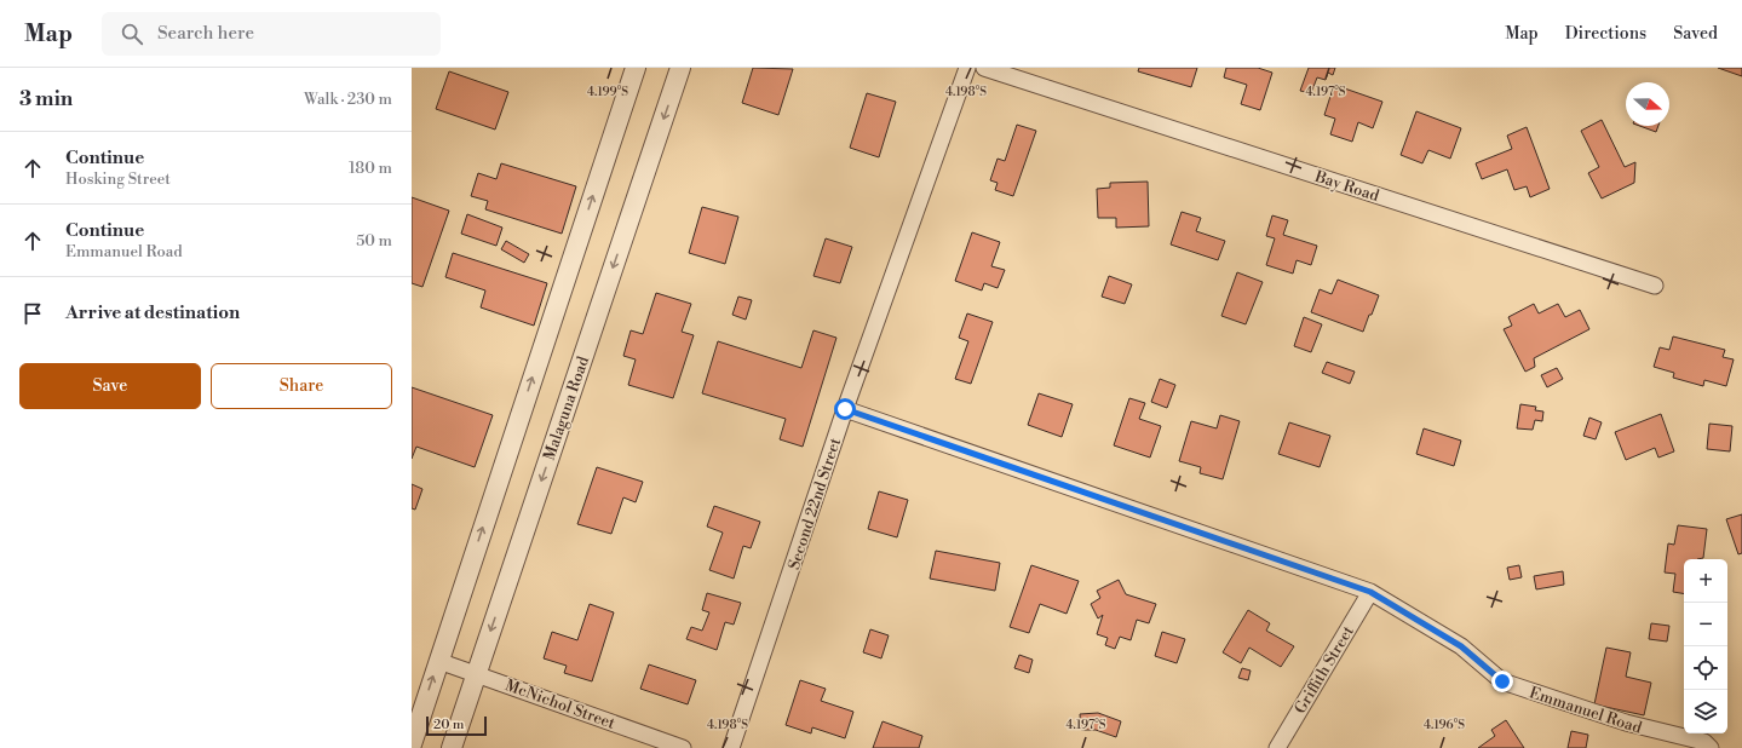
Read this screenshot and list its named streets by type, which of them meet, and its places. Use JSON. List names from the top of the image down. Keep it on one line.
{"streets":{"street":["Bay Road","Malaguna Road","Second 22nd Street","Griffith Street","McNichol Street","Emmanuel Road"]},"crossings":[["Malaguna Road","McNichol Street"],["Second 22nd Street","Emmanuel Road"],["Griffith Street","Emmanuel Road"]],"scale_bar":"20 m","north":"right","page":{"header":"Map","search":"Search here","nav":["Map","Directions","Saved"],"heading":["3 min","Walk · 230 m"],"list":[["Continue","Hosking Street","180 m"],["Continue","Emmanuel Road","50 m"],"Arrive at destination"],"buttons":["Save","Share"],"map_buttons":["+","−"],"scale":"20 m"},"coordinates":["4.199°S","4.198°S","4.197°S","4.196°S"]}
